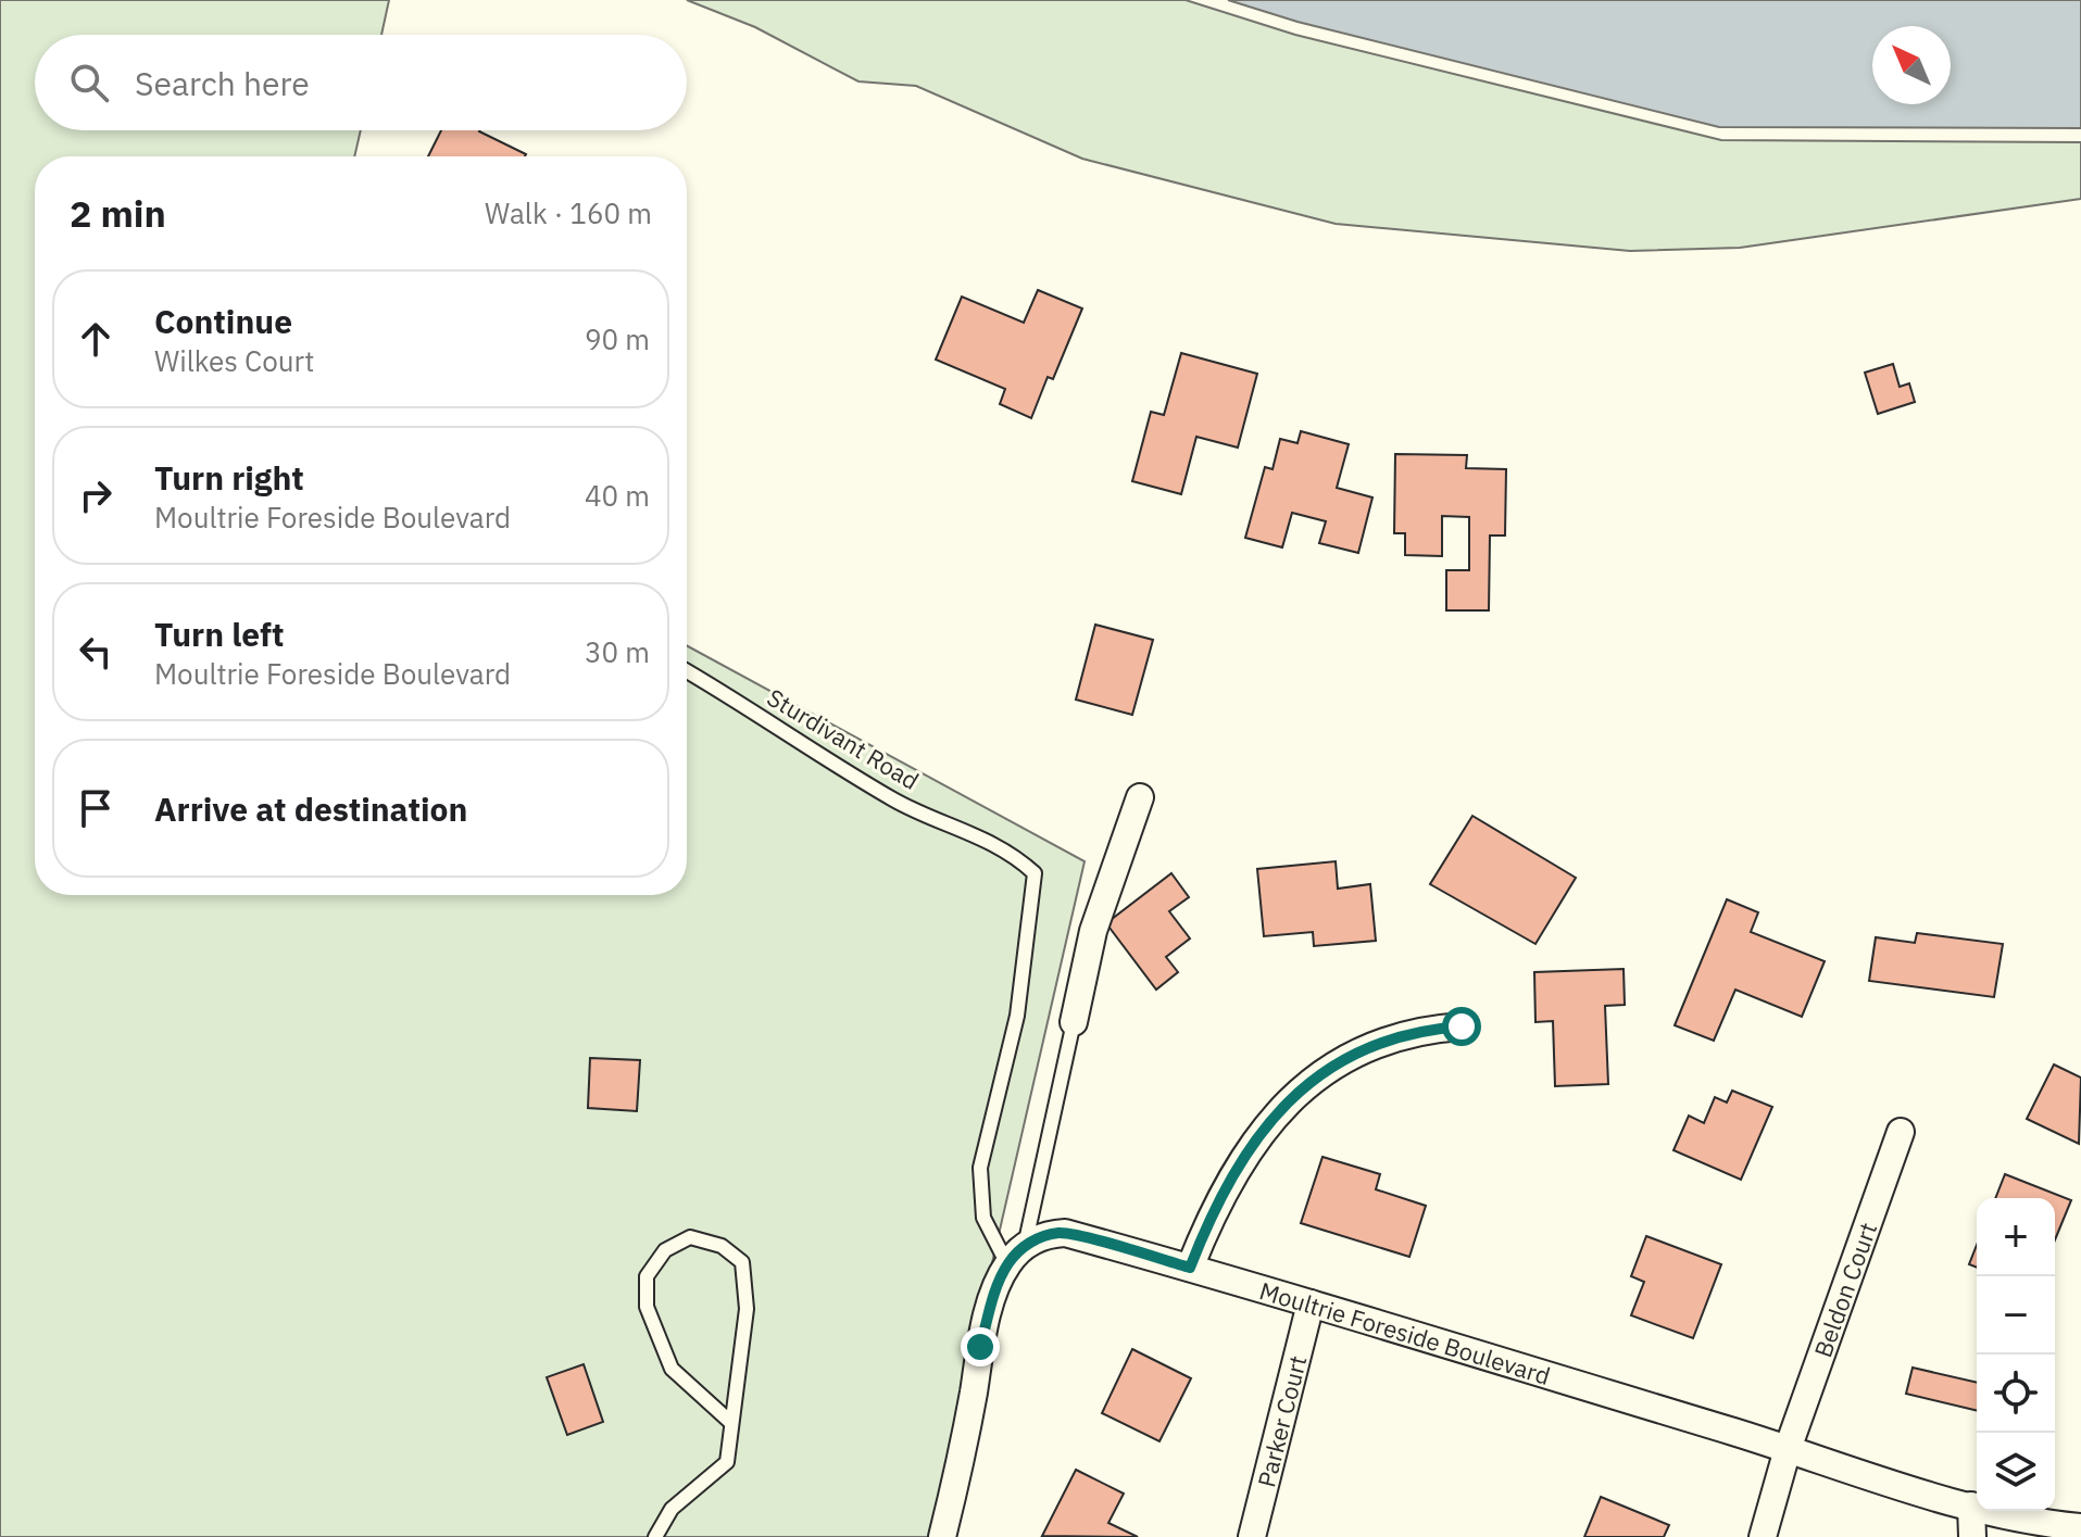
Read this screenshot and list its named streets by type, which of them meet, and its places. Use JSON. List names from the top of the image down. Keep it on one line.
{"streets":{"street":["Beldon Court","Moultrie Foreside Boulevard","Parker Court"],"lane":["Sturdivant Road"]},"crossings":[["Sturdivant Road","Moultrie Foreside Boulevard"],["Beldon Court","Moultrie Foreside Boulevard"],["Moultrie Foreside Boulevard","Parker Court"]],"north":"top left","page":{"search":"Search here","heading":["2 min","Walk · 160 m"],"list":[["Continue","Wilkes Court","90 m"],["Turn right","Moultrie Foreside Boulevard","40 m"],["Turn left","Moultrie Foreside Boulevard","30 m"],"Arrive at destination"],"map_buttons":["+","−"]}}
